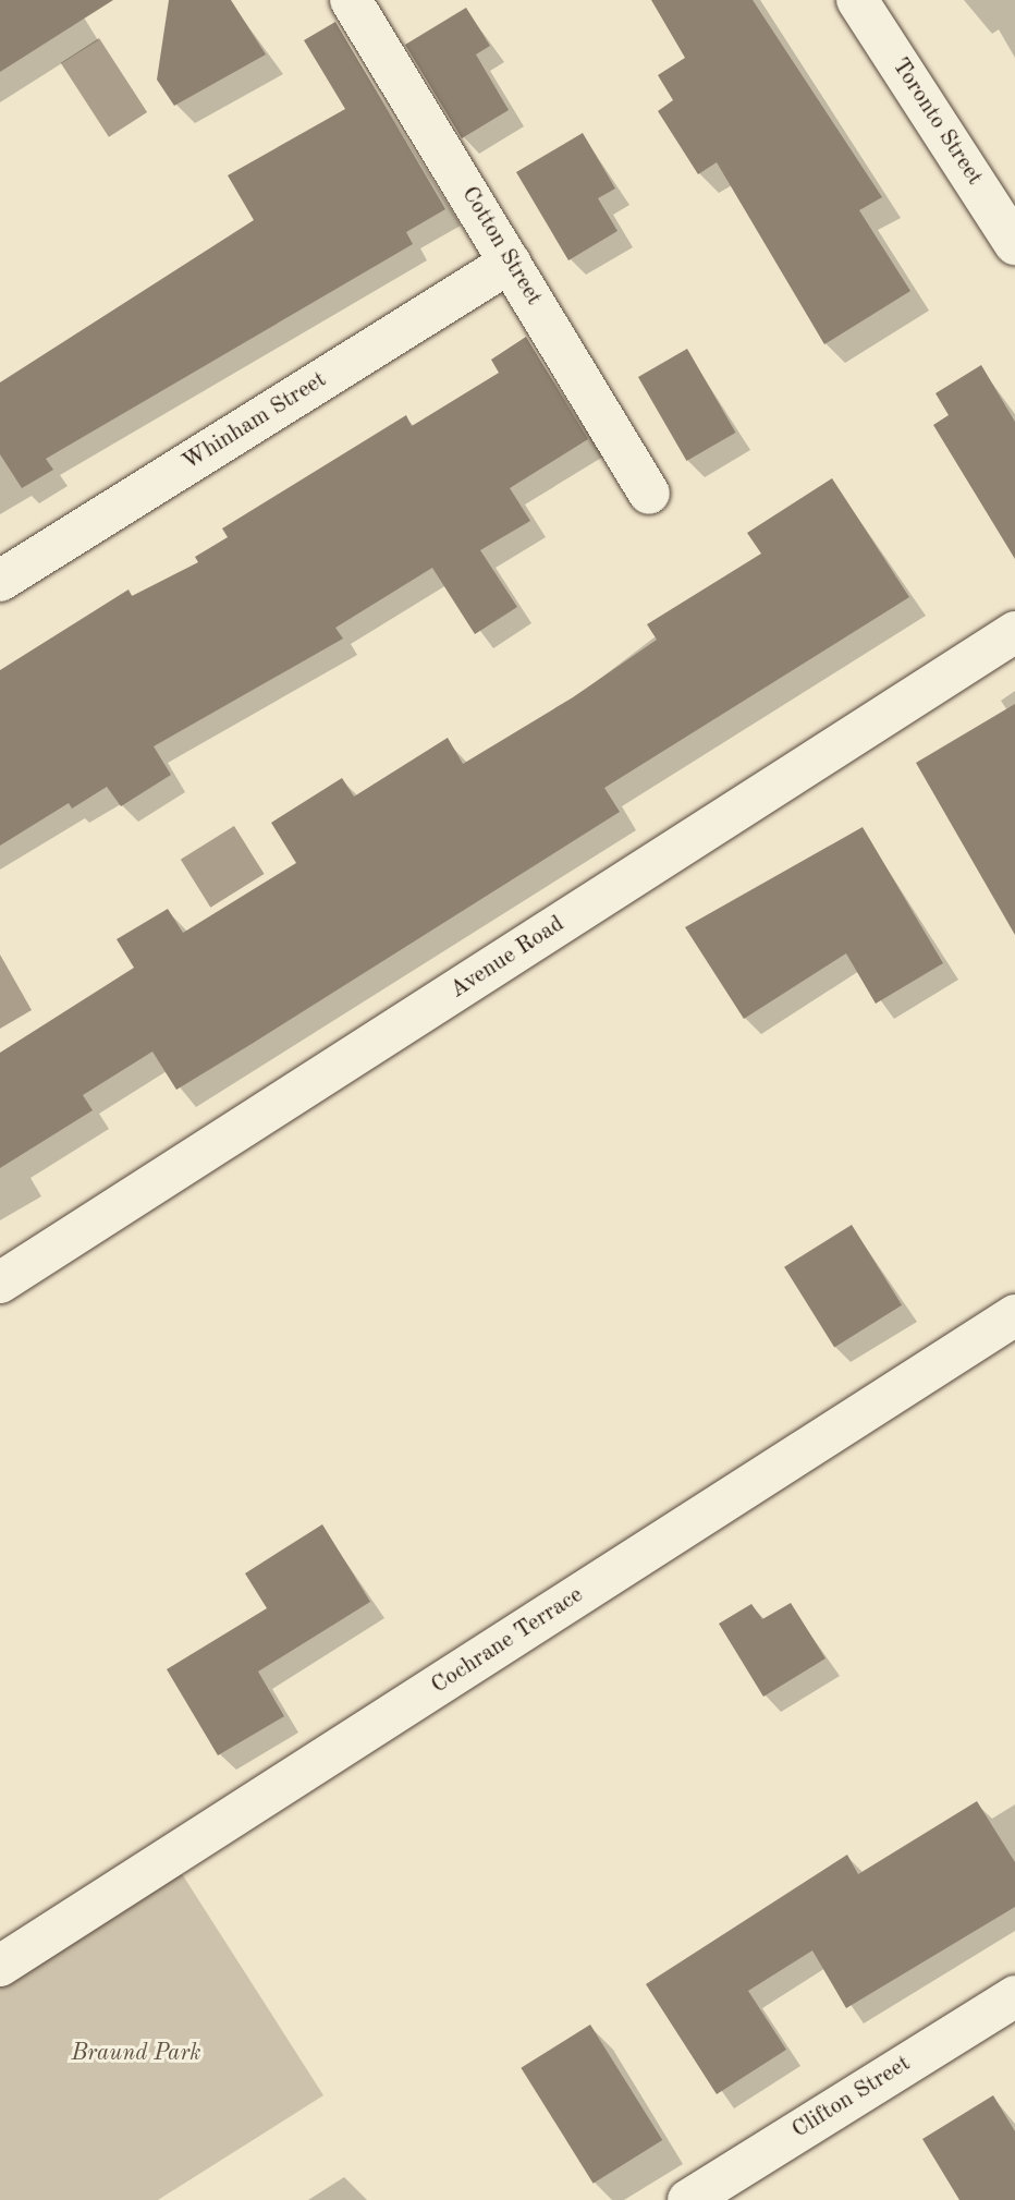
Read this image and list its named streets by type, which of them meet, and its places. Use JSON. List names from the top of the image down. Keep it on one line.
{"streets":{"street":["Toronto Street","Cotton Street","Whinham Street","Avenue Road","Cochrane Terrace","Clifton Street"]},"crossings":[["Cotton Street","Whinham Street"]],"parks":["Braund Park"]}
